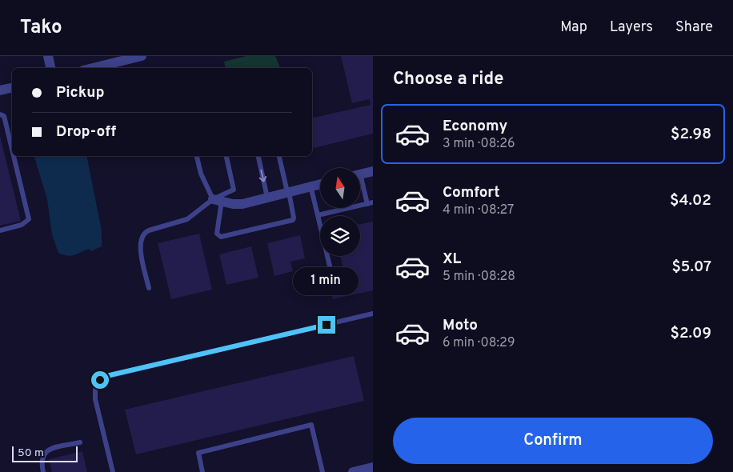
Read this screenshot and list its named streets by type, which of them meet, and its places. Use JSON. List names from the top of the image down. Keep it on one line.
{"scale_bar":"50 m","north":"top","page":{"header":"Tako","nav":["Map","Layers","Share"],"heading":"Choose a ride","banner":["Pickup","Drop-off"],"list":[{"name":"Economy","note":"3 min · 08:26","value":"$2.98"},{"name":"Comfort","note":"4 min · 08:27","value":"$4.02"},{"name":"XL","note":"5 min · 08:28","value":"$5.07"},{"name":"Moto","note":"6 min · 08:29","value":"$2.09"}],"bubble":"1 min","buttons":"Confirm","scale":"50 m"}}
